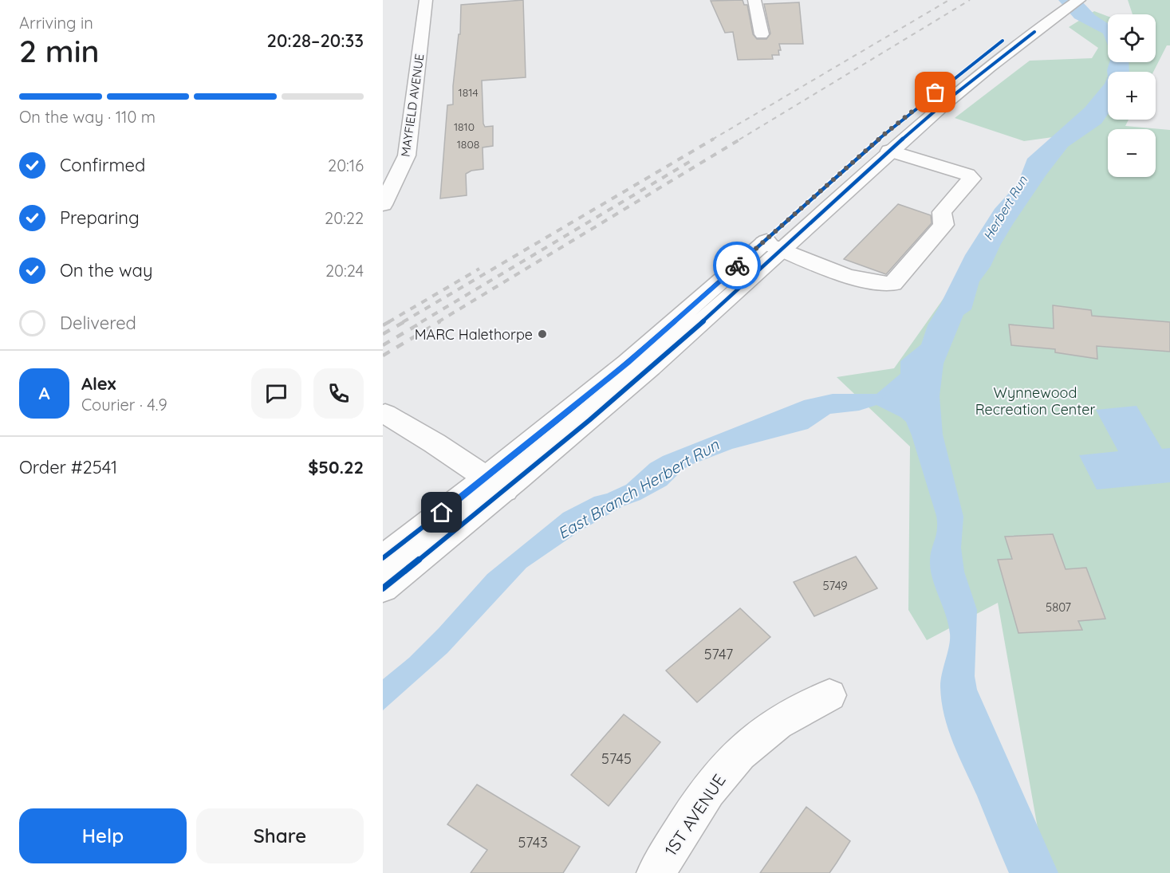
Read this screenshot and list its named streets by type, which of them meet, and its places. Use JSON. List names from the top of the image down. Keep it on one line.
{"streets":{"main road":["MAYFIELD AVENUE","1ST AVENUE"]},"water":["Herbert Run","East Branch Herbert Run"],"parks":["Wynnewood Recreation Center"],"places":["MARC Halethorpe"],"house_numbers":["1814","1810","1808","5749","5807","5747","5745","5743"],"page":{"heading":["2 min","Arriving in","20:28–20:33"],"panel":["Alex","Courier · 4.9","Order #2541","$50.22"],"map_buttons":["+","−"],"bar":"On the way · 110 m","list":[["Confirmed","20:16"],["Preparing","20:22"],["On the way","20:24"],"Delivered"],"round":"A","buttons":["Help","Share"]}}
